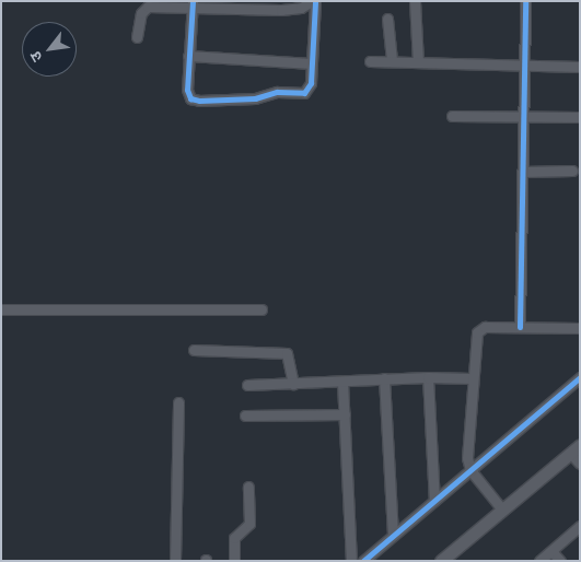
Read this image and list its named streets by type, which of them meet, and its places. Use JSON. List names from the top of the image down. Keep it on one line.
{"north":"bottom left"}
